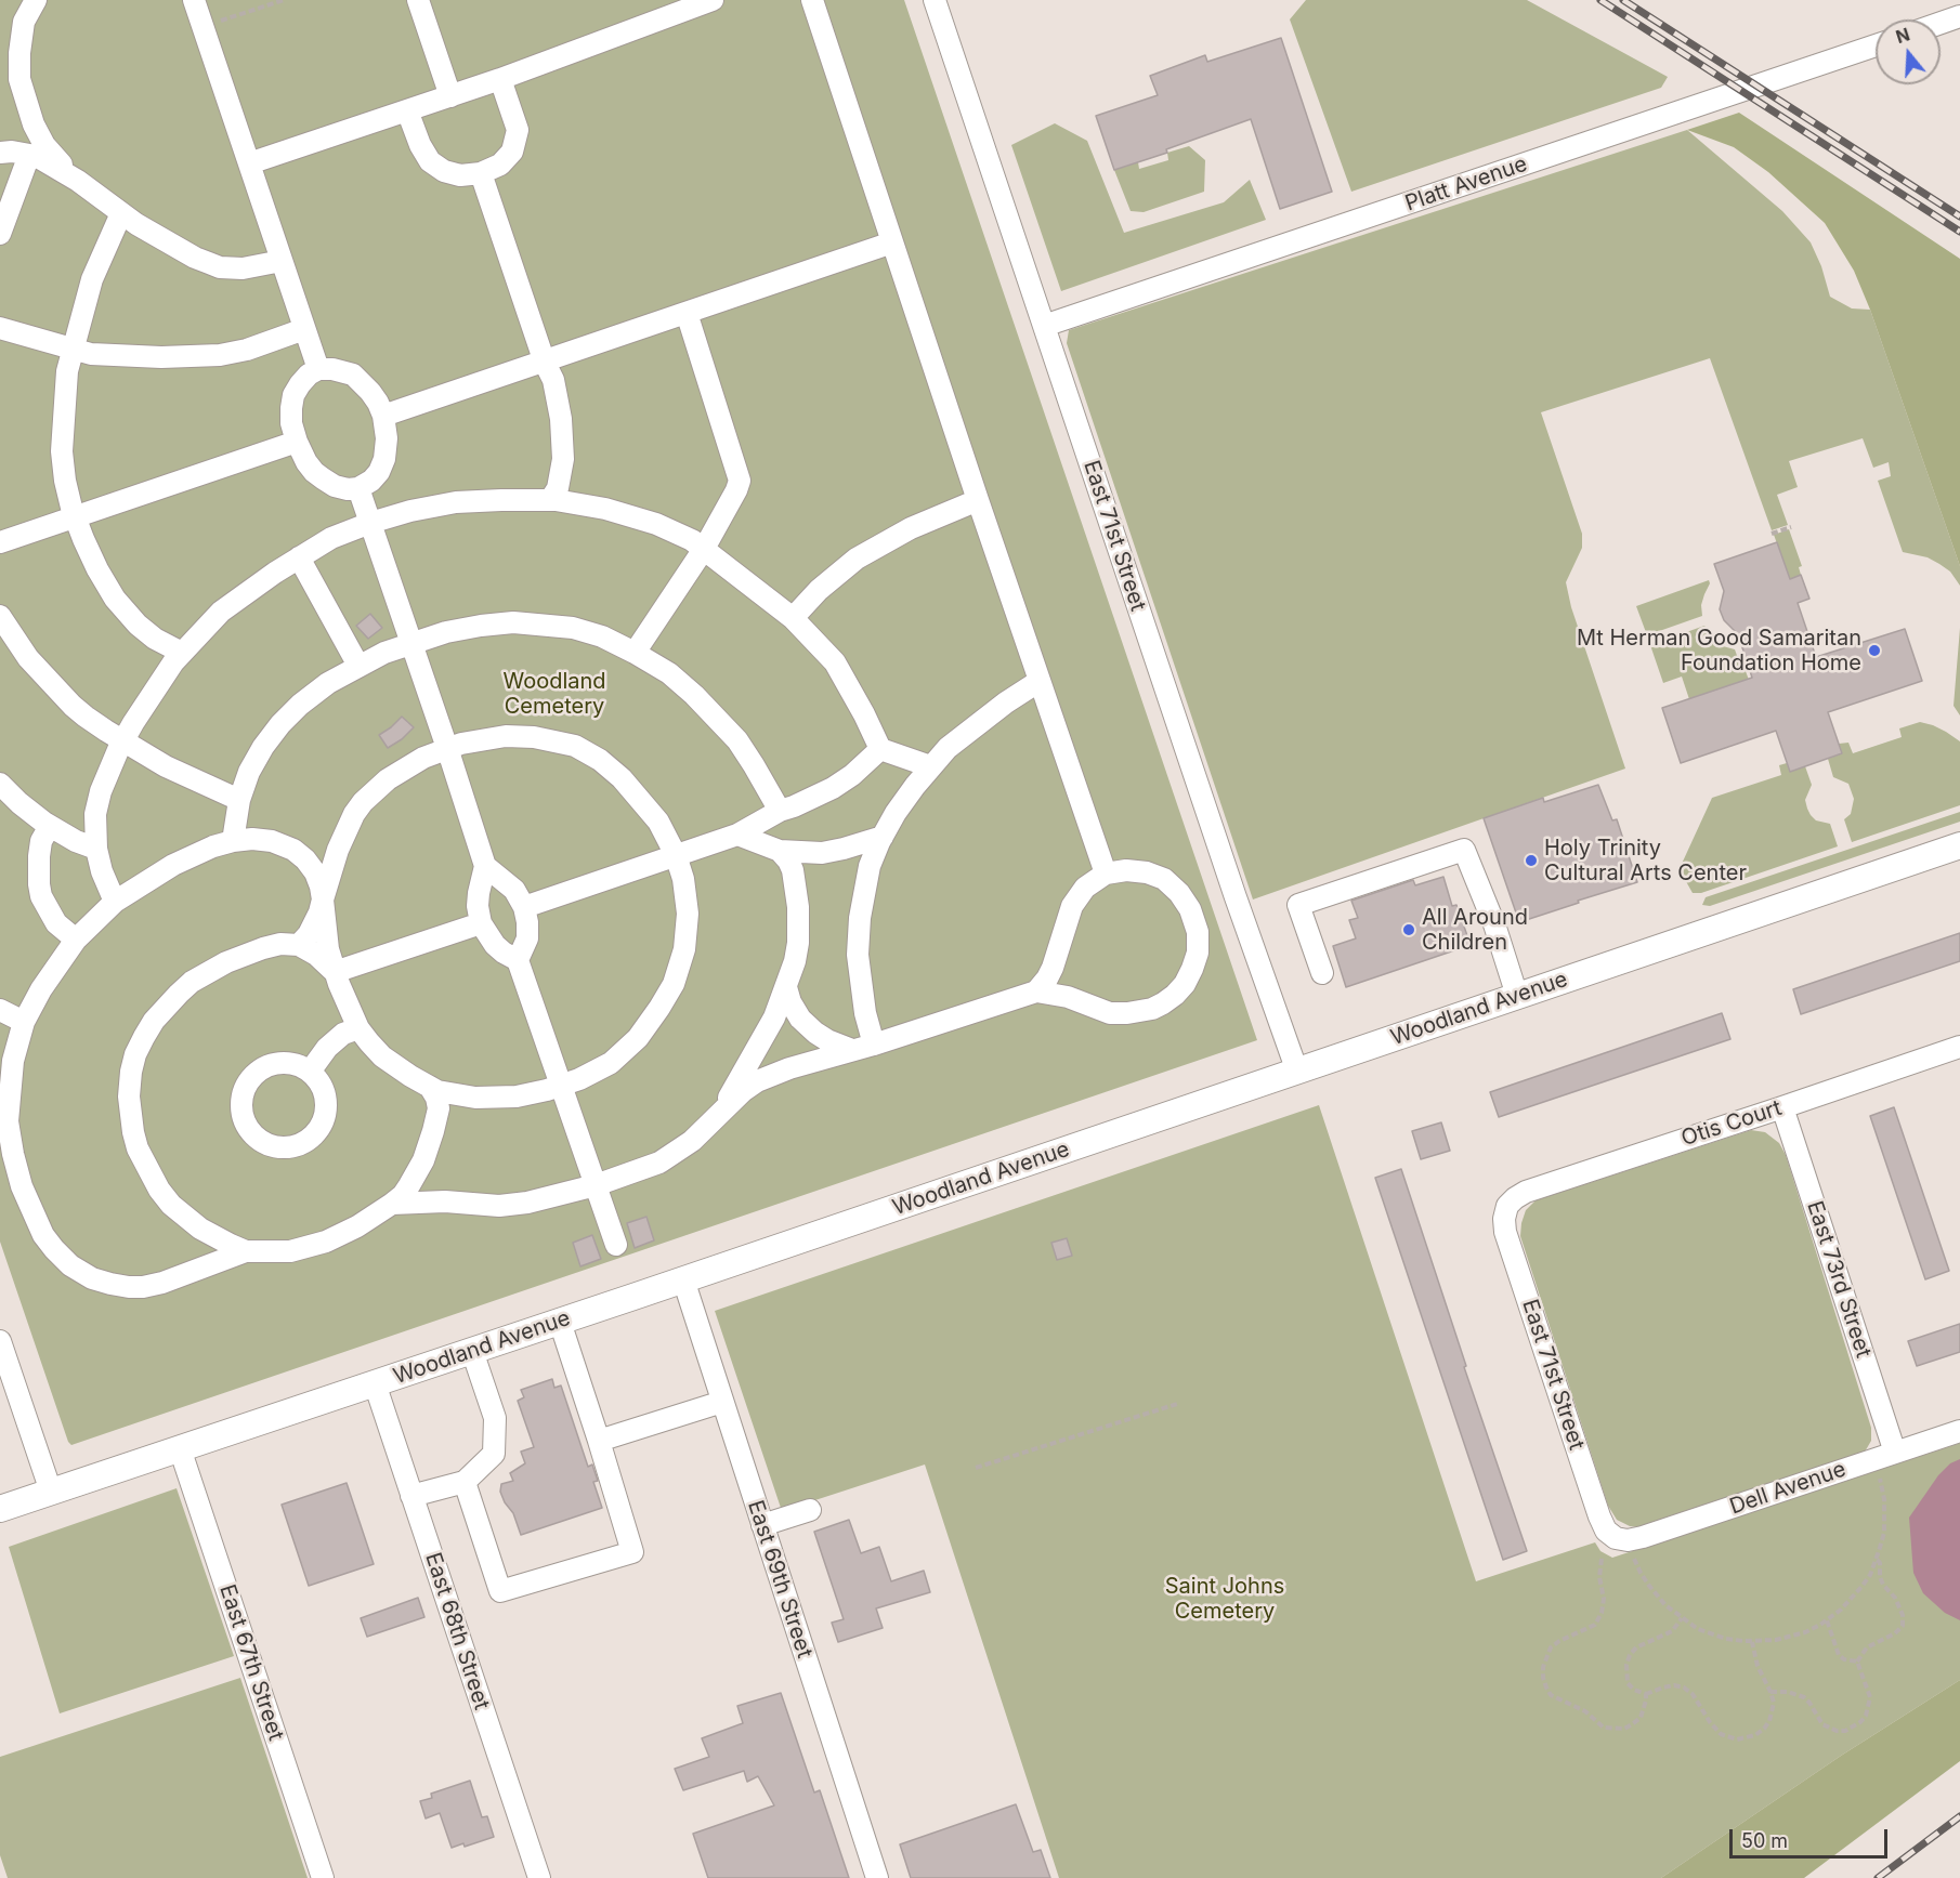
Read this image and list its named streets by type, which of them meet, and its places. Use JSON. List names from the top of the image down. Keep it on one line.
{"streets":{"main road":["Woodland Avenue"],"street":["Platt Avenue","East 71st Street","Otis Court","East 73rd Street","Dell Avenue","East 69th Street","East 68th Street","East 67th Street"]},"crossings":[["Platt Avenue","East 71st Street"],["East 71st Street","Woodland Avenue"],["East 71st Street","Otis Court"],["East 71st Street","Dell Avenue"],["Woodland Avenue","East 69th Street"],["Woodland Avenue","East 68th Street"],["Woodland Avenue","East 67th Street"],["Otis Court","East 73rd Street"],["East 73rd Street","Dell Avenue"]],"parks":["Woodland Cemetery","Saint Johns Cemetery"],"places":["Mt Herman Good Samaritan Foundation Home","Holy Trinity Cultural Arts Center","All Around Children"],"scale_bar":"50 m","north":"top"}
